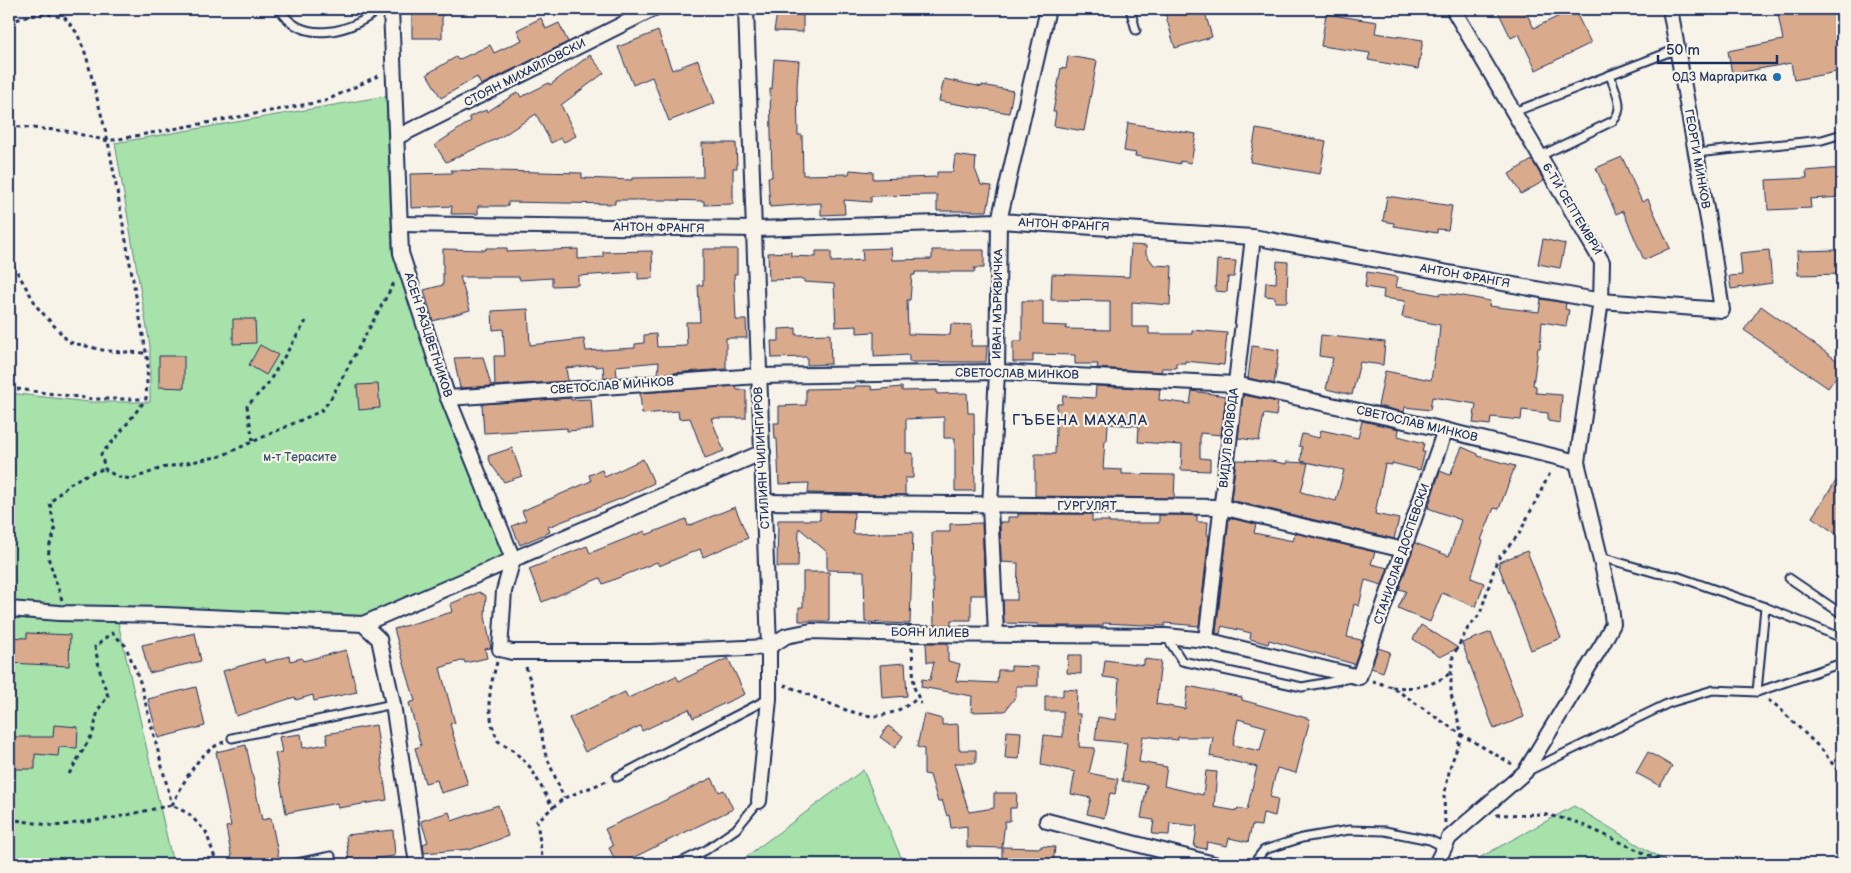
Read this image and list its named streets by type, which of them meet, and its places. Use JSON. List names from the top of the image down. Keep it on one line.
{"streets":{"street":["СТОЯН МИХАЙЛОВСКИ","ГЕОРГИ МИНКОВ","6-ТИ СЕПТЕМВРИ","АНТОН ФРАНГЯ","ИВАН МЪРКВИЧКА","АСЕН РАЗЦВЕТНИКОВ","СВЕТОСЛАВ МИНКОВ","ВИДУЛ ВОЙВОДА","СТИЛИЯН ЧИЛИНГИРОВ","ГУРГУЛЯТ","СТАНИСЛАВ ДОСПЕВСКИ","БОЯН ИЛИЕВ"]},"crossings":[["СТОЯН МИХАЙЛОВСКИ","АСЕН РАЗЦВЕТНИКОВ"],["ГЕОРГИ МИНКОВ","АНТОН ФРАНГЯ"],["6-ТИ СЕПТЕМВРИ","АНТОН ФРАНГЯ"],["6-ТИ СЕПТЕМВРИ","СВЕТОСЛАВ МИНКОВ"],["АНТОН ФРАНГЯ","ИВАН МЪРКВИЧКА"],["АНТОН ФРАНГЯ","АСЕН РАЗЦВЕТНИКОВ"],["АНТОН ФРАНГЯ","ВИДУЛ ВОЙВОДА"],["АНТОН ФРАНГЯ","СТИЛИЯН ЧИЛИНГИРОВ"],["ИВАН МЪРКВИЧКА","СВЕТОСЛАВ МИНКОВ"],["ИВАН МЪРКВИЧКА","ГУРГУЛЯТ"],["ИВАН МЪРКВИЧКА","БОЯН ИЛИЕВ"],["АСЕН РАЗЦВЕТНИКОВ","СВЕТОСЛАВ МИНКОВ"],["СВЕТОСЛАВ МИНКОВ","ВИДУЛ ВОЙВОДА"],["СВЕТОСЛАВ МИНКОВ","СТИЛИЯН ЧИЛИНГИРОВ"],["СВЕТОСЛАВ МИНКОВ","СТАНИСЛАВ ДОСПЕВСКИ"],["ВИДУЛ ВОЙВОДА","ГУРГУЛЯТ"],["ВИДУЛ ВОЙВОДА","БОЯН ИЛИЕВ"],["СТИЛИЯН ЧИЛИНГИРОВ","ГУРГУЛЯТ"],["СТИЛИЯН ЧИЛИНГИРОВ","БОЯН ИЛИЕВ"],["ГУРГУЛЯТ","СТАНИСЛАВ ДОСПЕВСКИ"],["СТАНИСЛАВ ДОСПЕВСКИ","БОЯН ИЛИЕВ"]],"districts":["ГЪБЕНА МАХАЛА"],"parks":["м-т Терасите"],"places":["ОДЗ Маргаритка"],"scale_bar":"50 m"}
